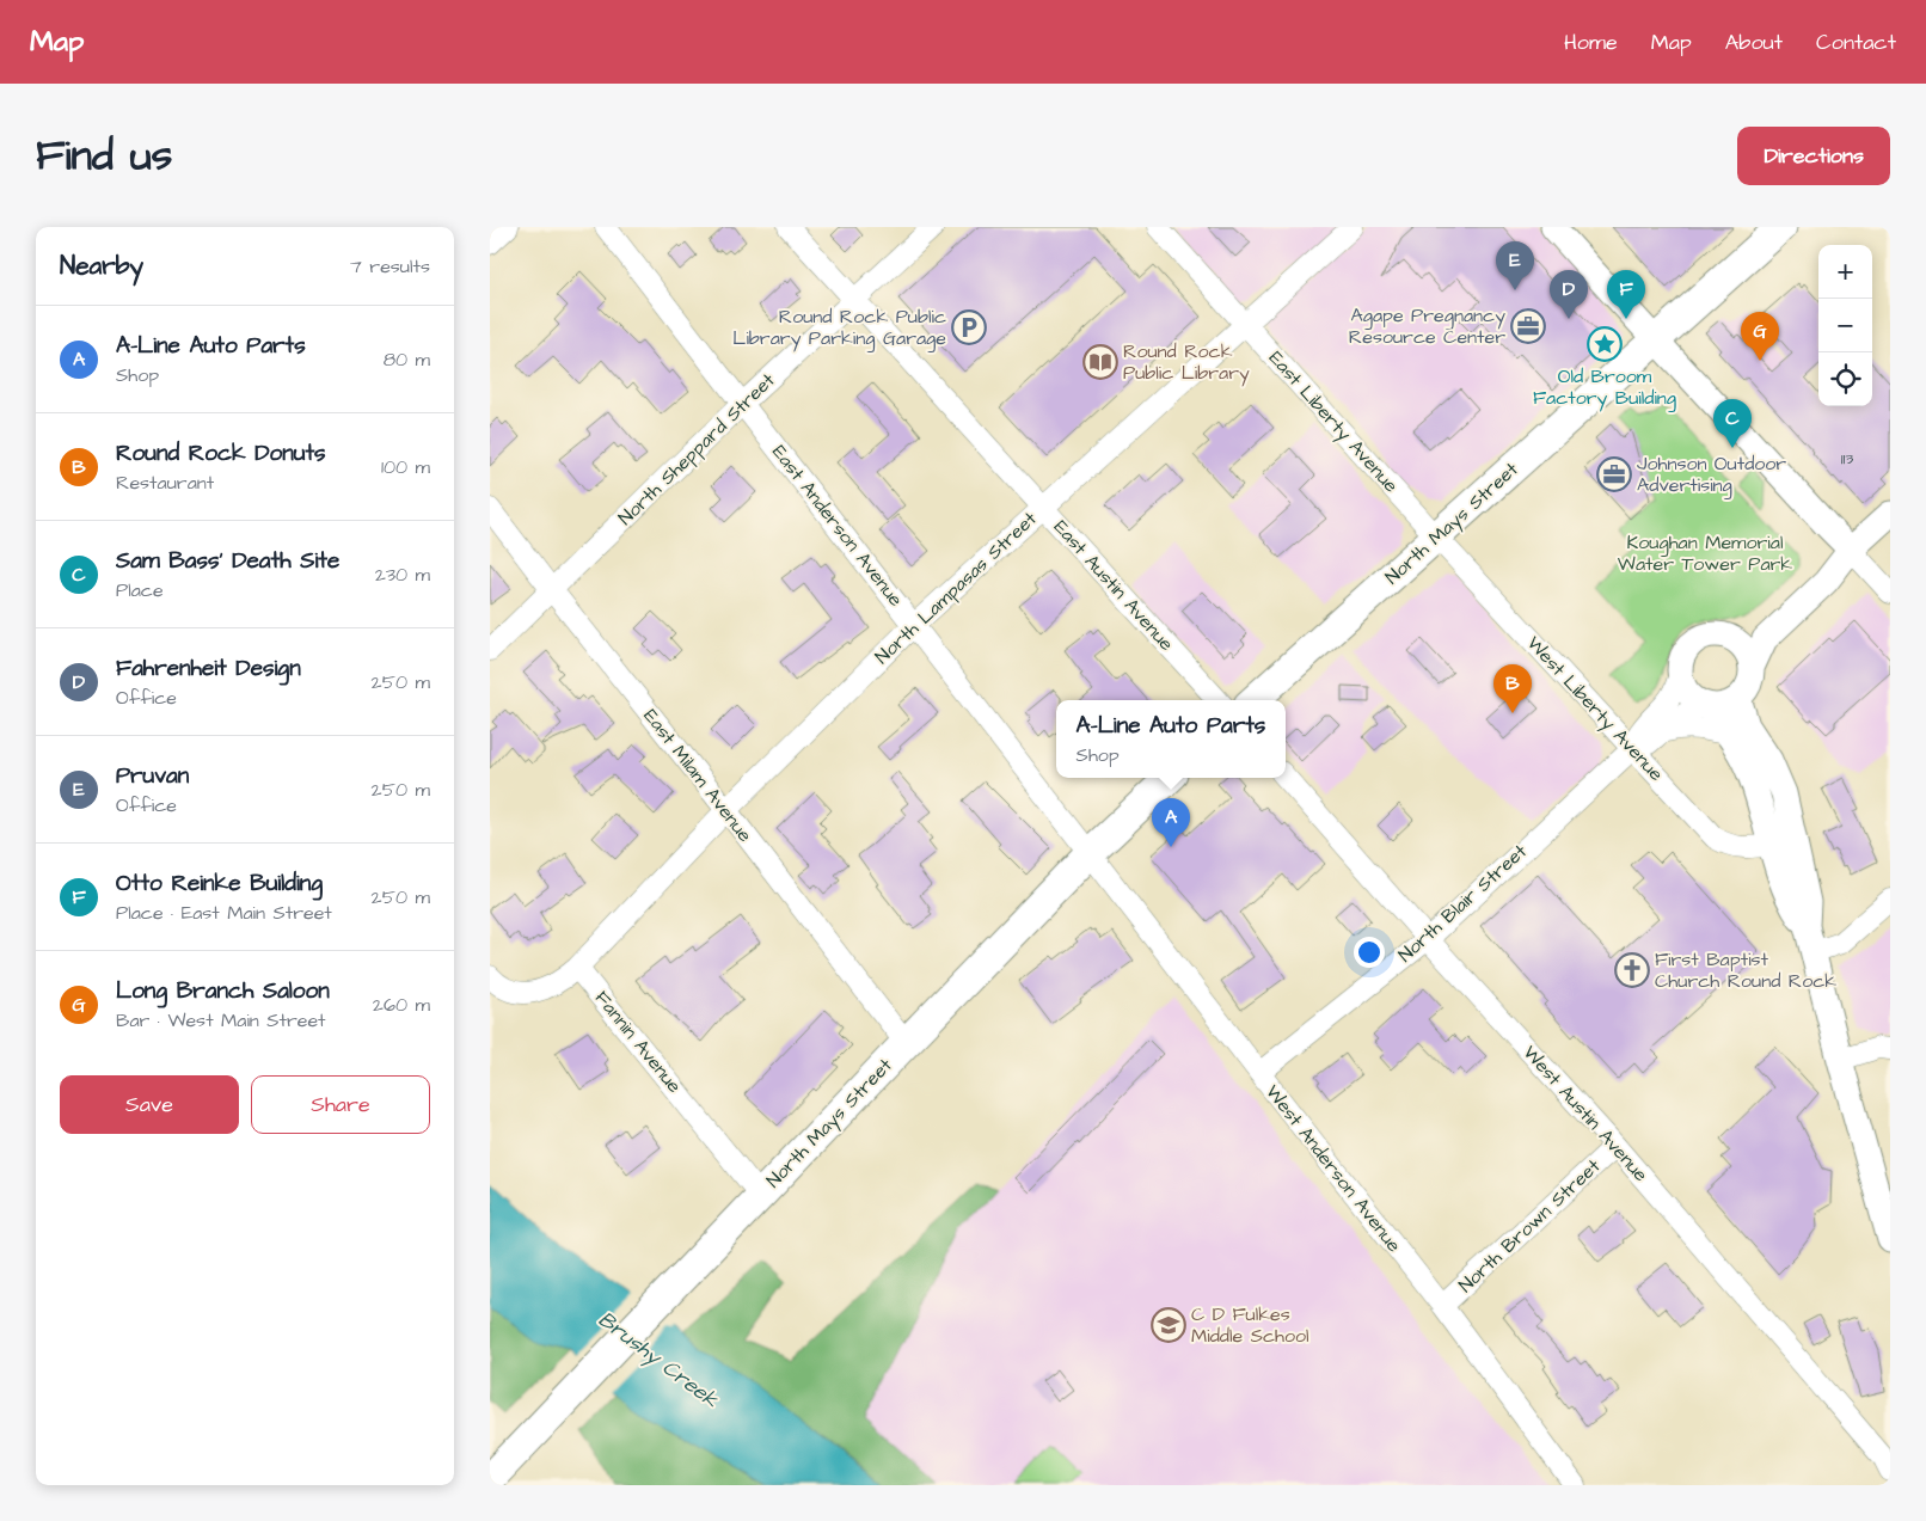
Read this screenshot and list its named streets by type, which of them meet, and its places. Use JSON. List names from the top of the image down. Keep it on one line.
{"streets":{"main road":["North Mays Street"],"street":["East Liberty Avenue","North Sheppard Street","East Anderson Avenue","East Austin Avenue","North Lampasas Street","West Liberty Avenue","East Milam Avenue","North Blair Street","Fannin Avenue","West Austin Avenue","West Anderson Avenue","North Brown Street"]},"crossings":[["East Liberty Avenue","North Mays Street"],["East Liberty Avenue","North Lampasas Street"],["East Liberty Avenue","West Liberty Avenue"],["North Sheppard Street","East Anderson Avenue"],["North Sheppard Street","East Austin Avenue"],["North Sheppard Street","East Milam Avenue"],["North Mays Street","East Anderson Avenue"],["North Mays Street","West Liberty Avenue"],["North Mays Street","East Milam Avenue"],["North Mays Street","Fannin Avenue"],["North Mays Street","West Anderson Avenue"],["East Anderson Avenue","North Lampasas Street"],["East Anderson Avenue","West Anderson Avenue"],["East Austin Avenue","North Lampasas Street"],["North Lampasas Street","East Milam Avenue"],["North Lampasas Street","Fannin Avenue"],["West Liberty Avenue","North Blair Street"],["North Blair Street","West Austin Avenue"],["North Blair Street","West Anderson Avenue"],["West Austin Avenue","North Brown Street"],["West Anderson Avenue","North Brown Street"]],"water":["Brushy Creek"],"parks":["Koughan Memorial Water Tower Park"],"places":{"office":["Agape Pregnancy Resource Center","Johnson Outdoor Advertising"],"parking":["Round Rock Public Library Parking Garage"],"place":["Old Broom Factory Building"],"library":["Round Rock Public Library"],"church":["First Baptist Church Round Rock"],"school or university":["C D Fulkes Middle School"]},"house_numbers":["113"],"page":{"header":"Map","nav":["Home","Map","About","Contact"],"title":"Find us","buttons":["Directions",["Save","Share"]],"heading":["Nearby","7 results"],"pins":["E","D","F","G","C","B","A"],"map_buttons":["+","−"],"list":[{"mark":"A","name":"A-Line Auto Parts","note":"Shop","value":"80 m"},{"mark":"B","name":"Round Rock Donuts","note":"Restaurant","value":"100 m"},{"mark":"C","name":"Sam Bass' Death Site","note":"Place","value":"230 m"},{"mark":"D","name":"Fahrenheit Design","note":"Office","value":"250 m"},{"mark":"E","name":"Pruvan","note":"Office","value":"250 m"},{"mark":"F","name":"Otto Reinke Building","note":"Place · East Main Street","value":"250 m"},{"mark":"G","name":"Long Branch Saloon","note":"Bar · West Main Street","value":"260 m"}],"popup":["A-Line Auto Parts","Shop"]}}
